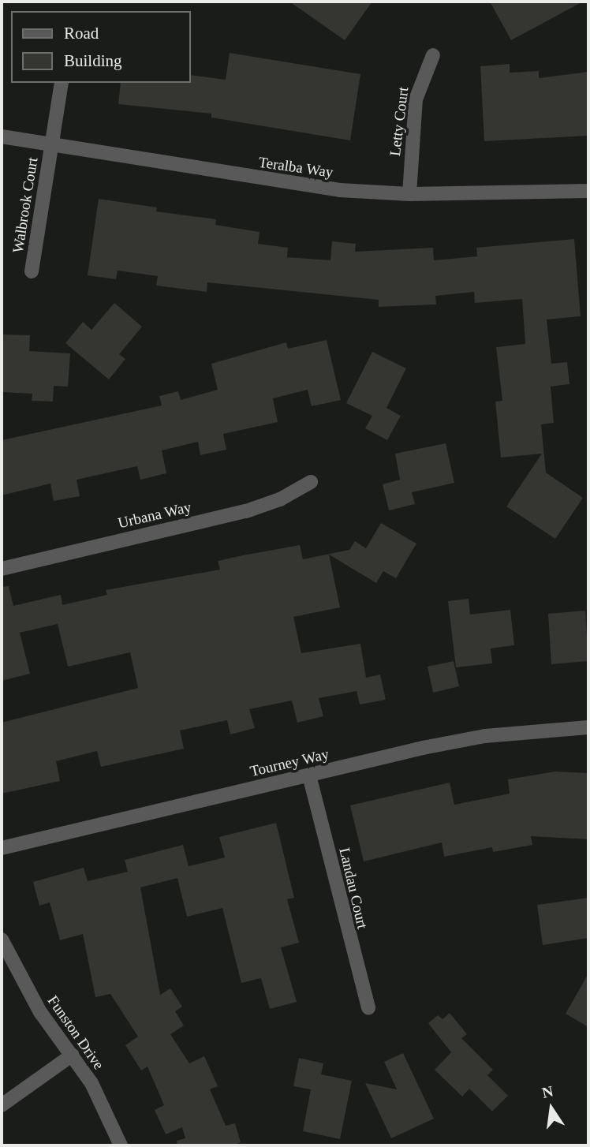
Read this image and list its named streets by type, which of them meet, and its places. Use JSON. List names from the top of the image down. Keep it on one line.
{"streets":{"street":["Letty Court","Teralba Way","Walbrook Court","Urbana Way","Tourney Way","Landau Court","Funston Drive"]},"crossings":[["Letty Court","Teralba Way"],["Teralba Way","Walbrook Court"],["Tourney Way","Landau Court"]],"legend":["Road","Building"],"north":"top"}
